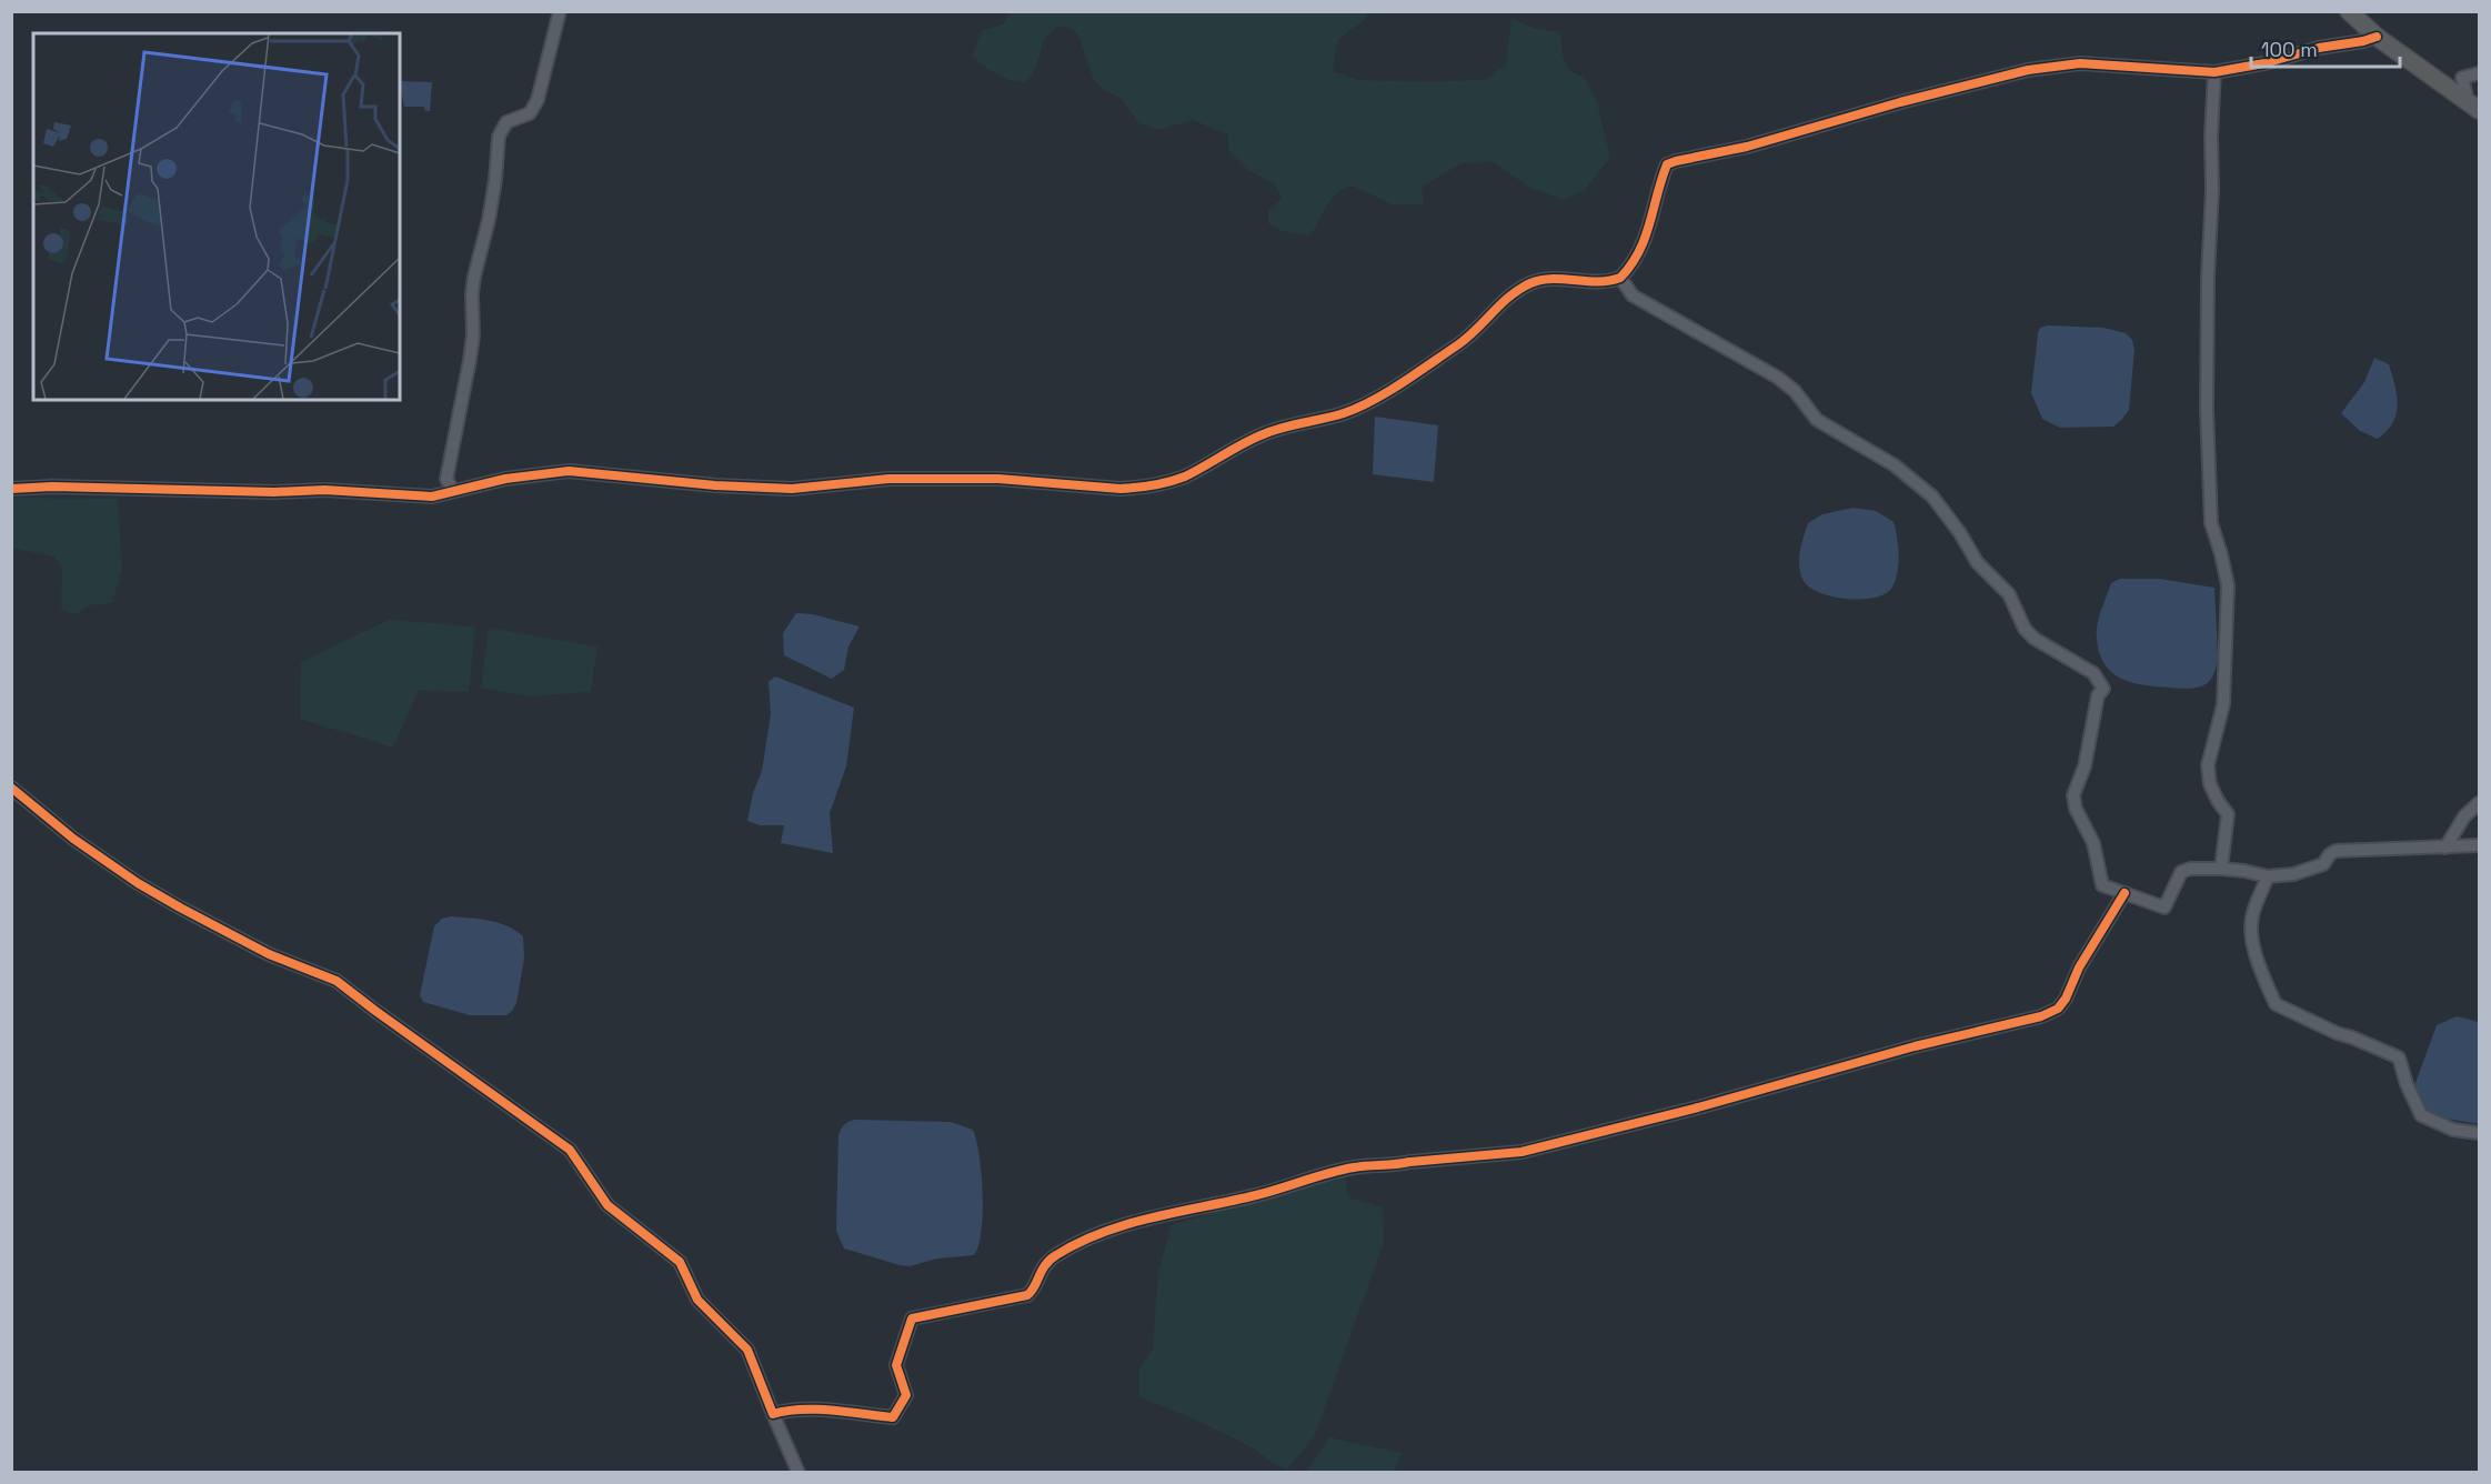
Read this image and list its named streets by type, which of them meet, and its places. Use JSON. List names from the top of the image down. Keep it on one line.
{"scale_bar":"100 m"}
